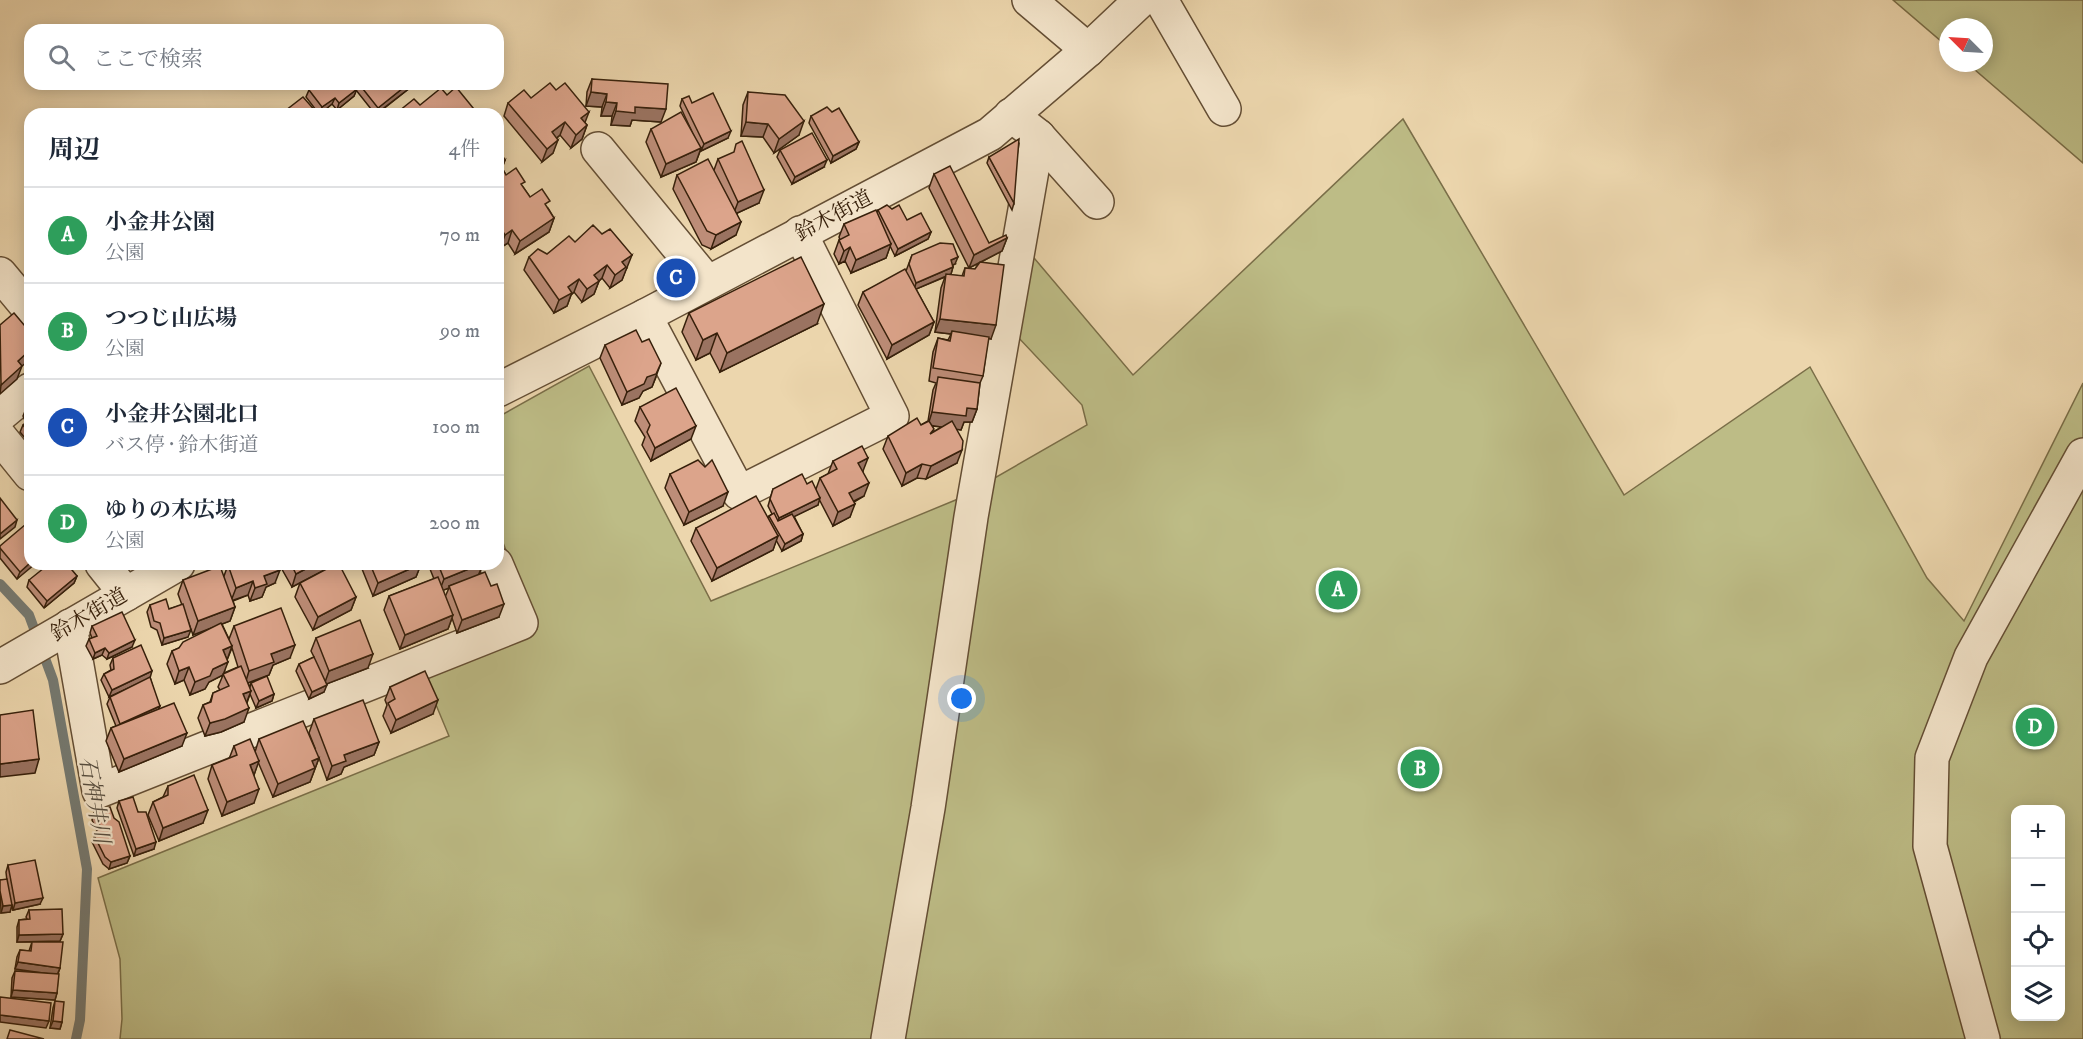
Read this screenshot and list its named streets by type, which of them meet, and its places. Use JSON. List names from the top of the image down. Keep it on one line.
{"streets":{"street":["鈴木街道"]},"water":["石神井川"],"north":"top left","page":{"search":"ここで検索","heading":["周辺","4件"],"list":[{"mark":"A","name":"小金井公園","note":"公園","value":"70 m"},{"mark":"B","name":"つつじ山広場","note":"公園","value":"90 m"},{"mark":"C","name":"小金井公園北口","note":"バス停 · 鈴木街道","value":"100 m"},{"mark":"D","name":"ゆりの木広場","note":"公園","value":"200 m"}],"pins":["C","A","D","B"],"map_buttons":["+","−"]}}
